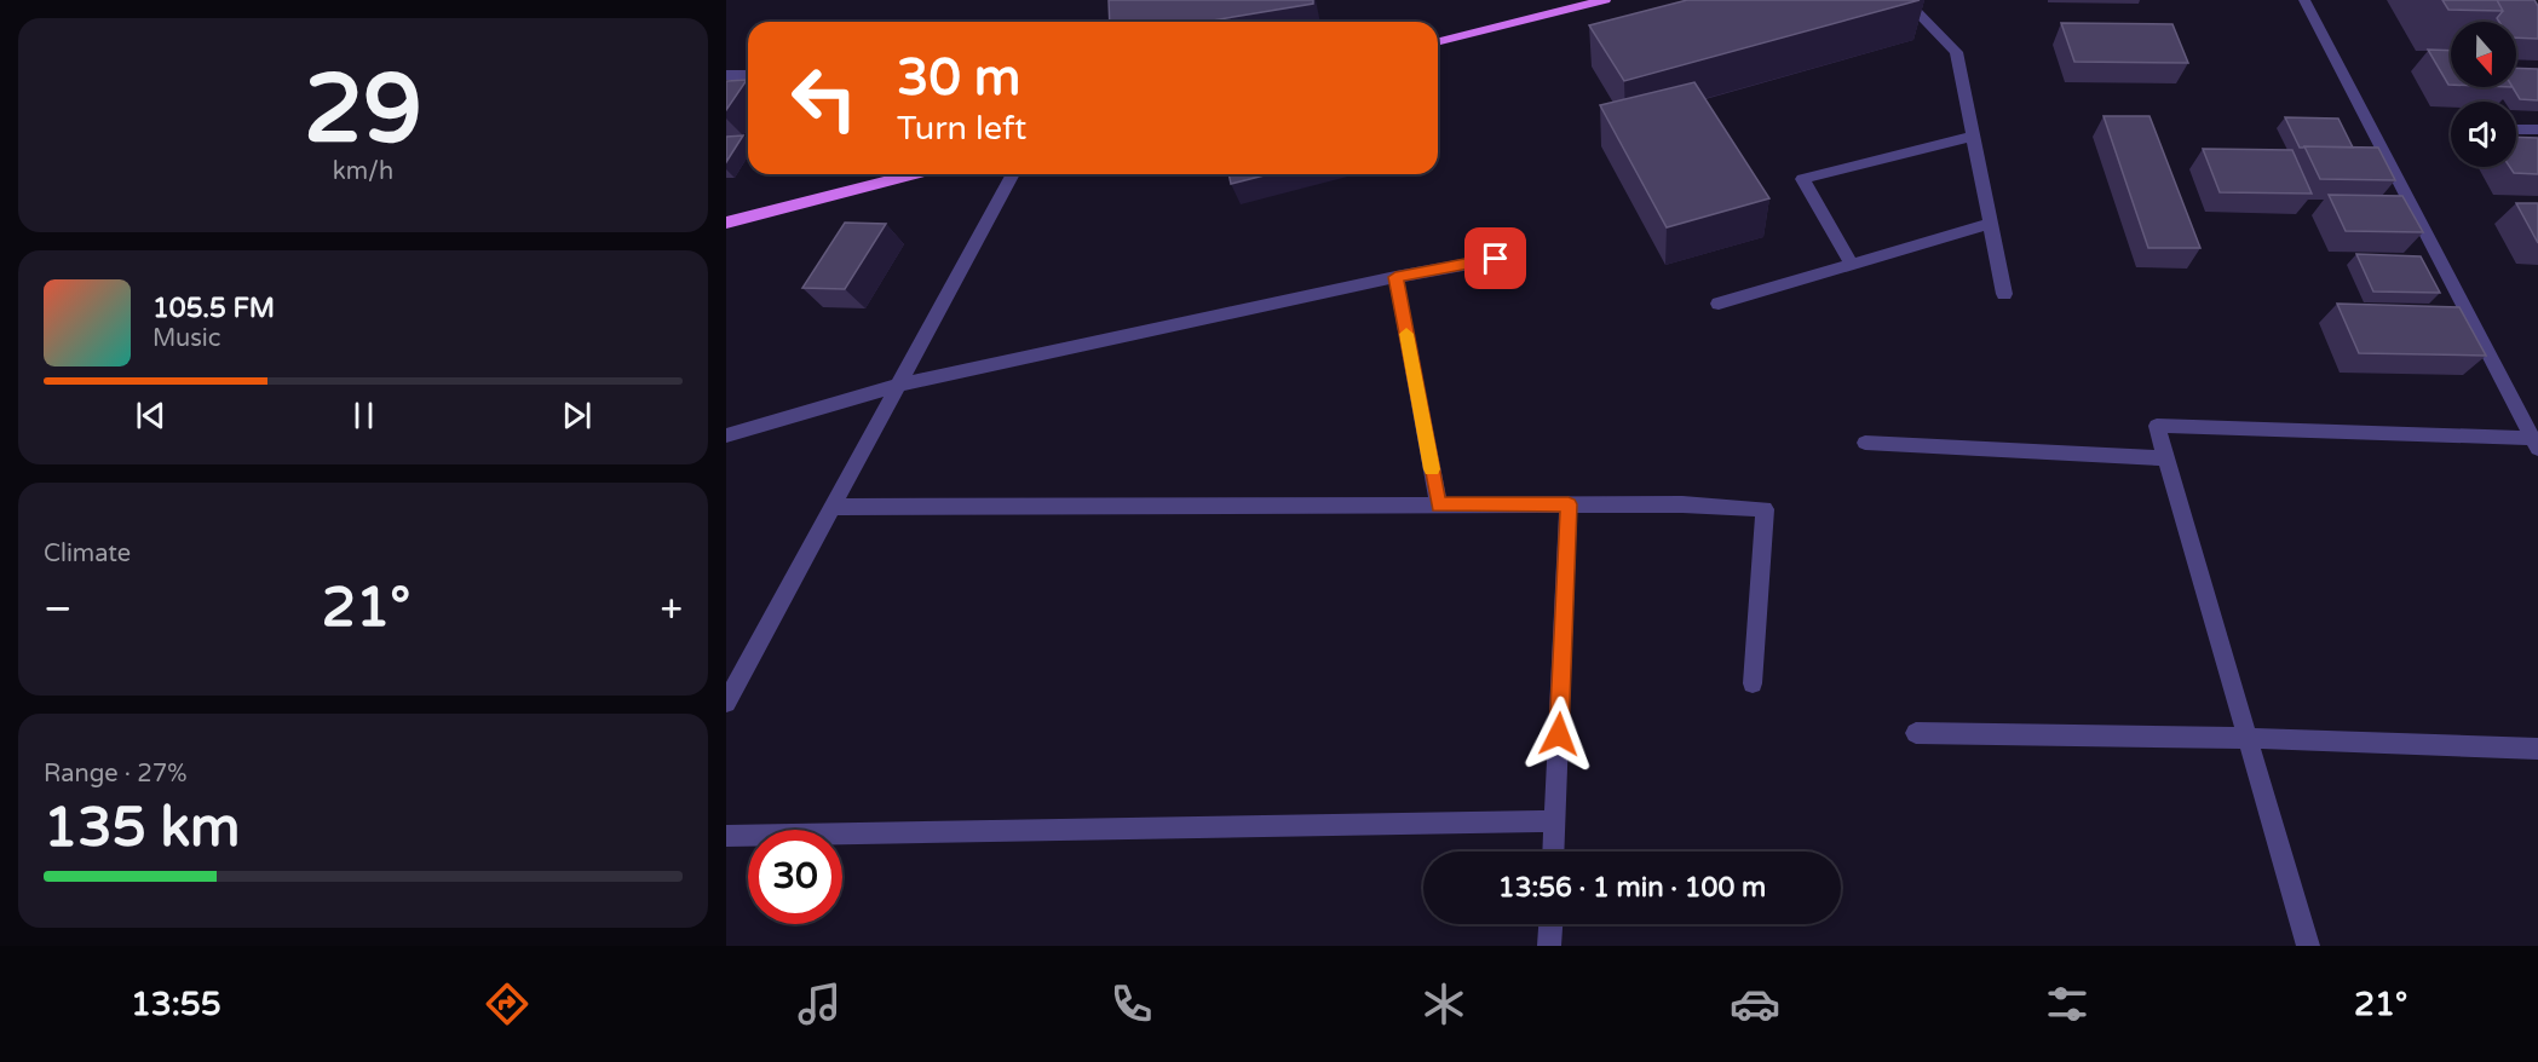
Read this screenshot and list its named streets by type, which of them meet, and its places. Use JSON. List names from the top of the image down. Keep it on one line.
{"north":"bottom","page":{"tile":[["29","km/h"],"Climate",["Range · 27%","135 km"]],"turn":["30 m","Turn left"],"song":["105.5 FM","Music"],"heat":["−","21°","+"],"limit":"30","trip":"13:56 · 1 min · 100 m","tabs":["13:55","21°"]}}
